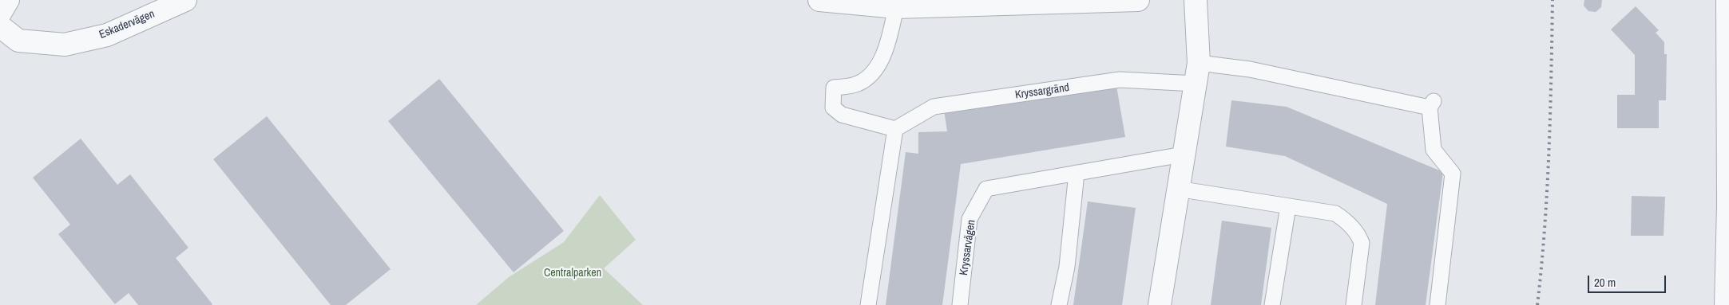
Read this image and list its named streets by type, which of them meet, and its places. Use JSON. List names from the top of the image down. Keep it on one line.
{"streets":{"street":["Eskadervägen"],"lane":["Kryssargränd","Kryssarvägen"]},"parks":["Centralparken"],"scale_bar":"20 m"}
